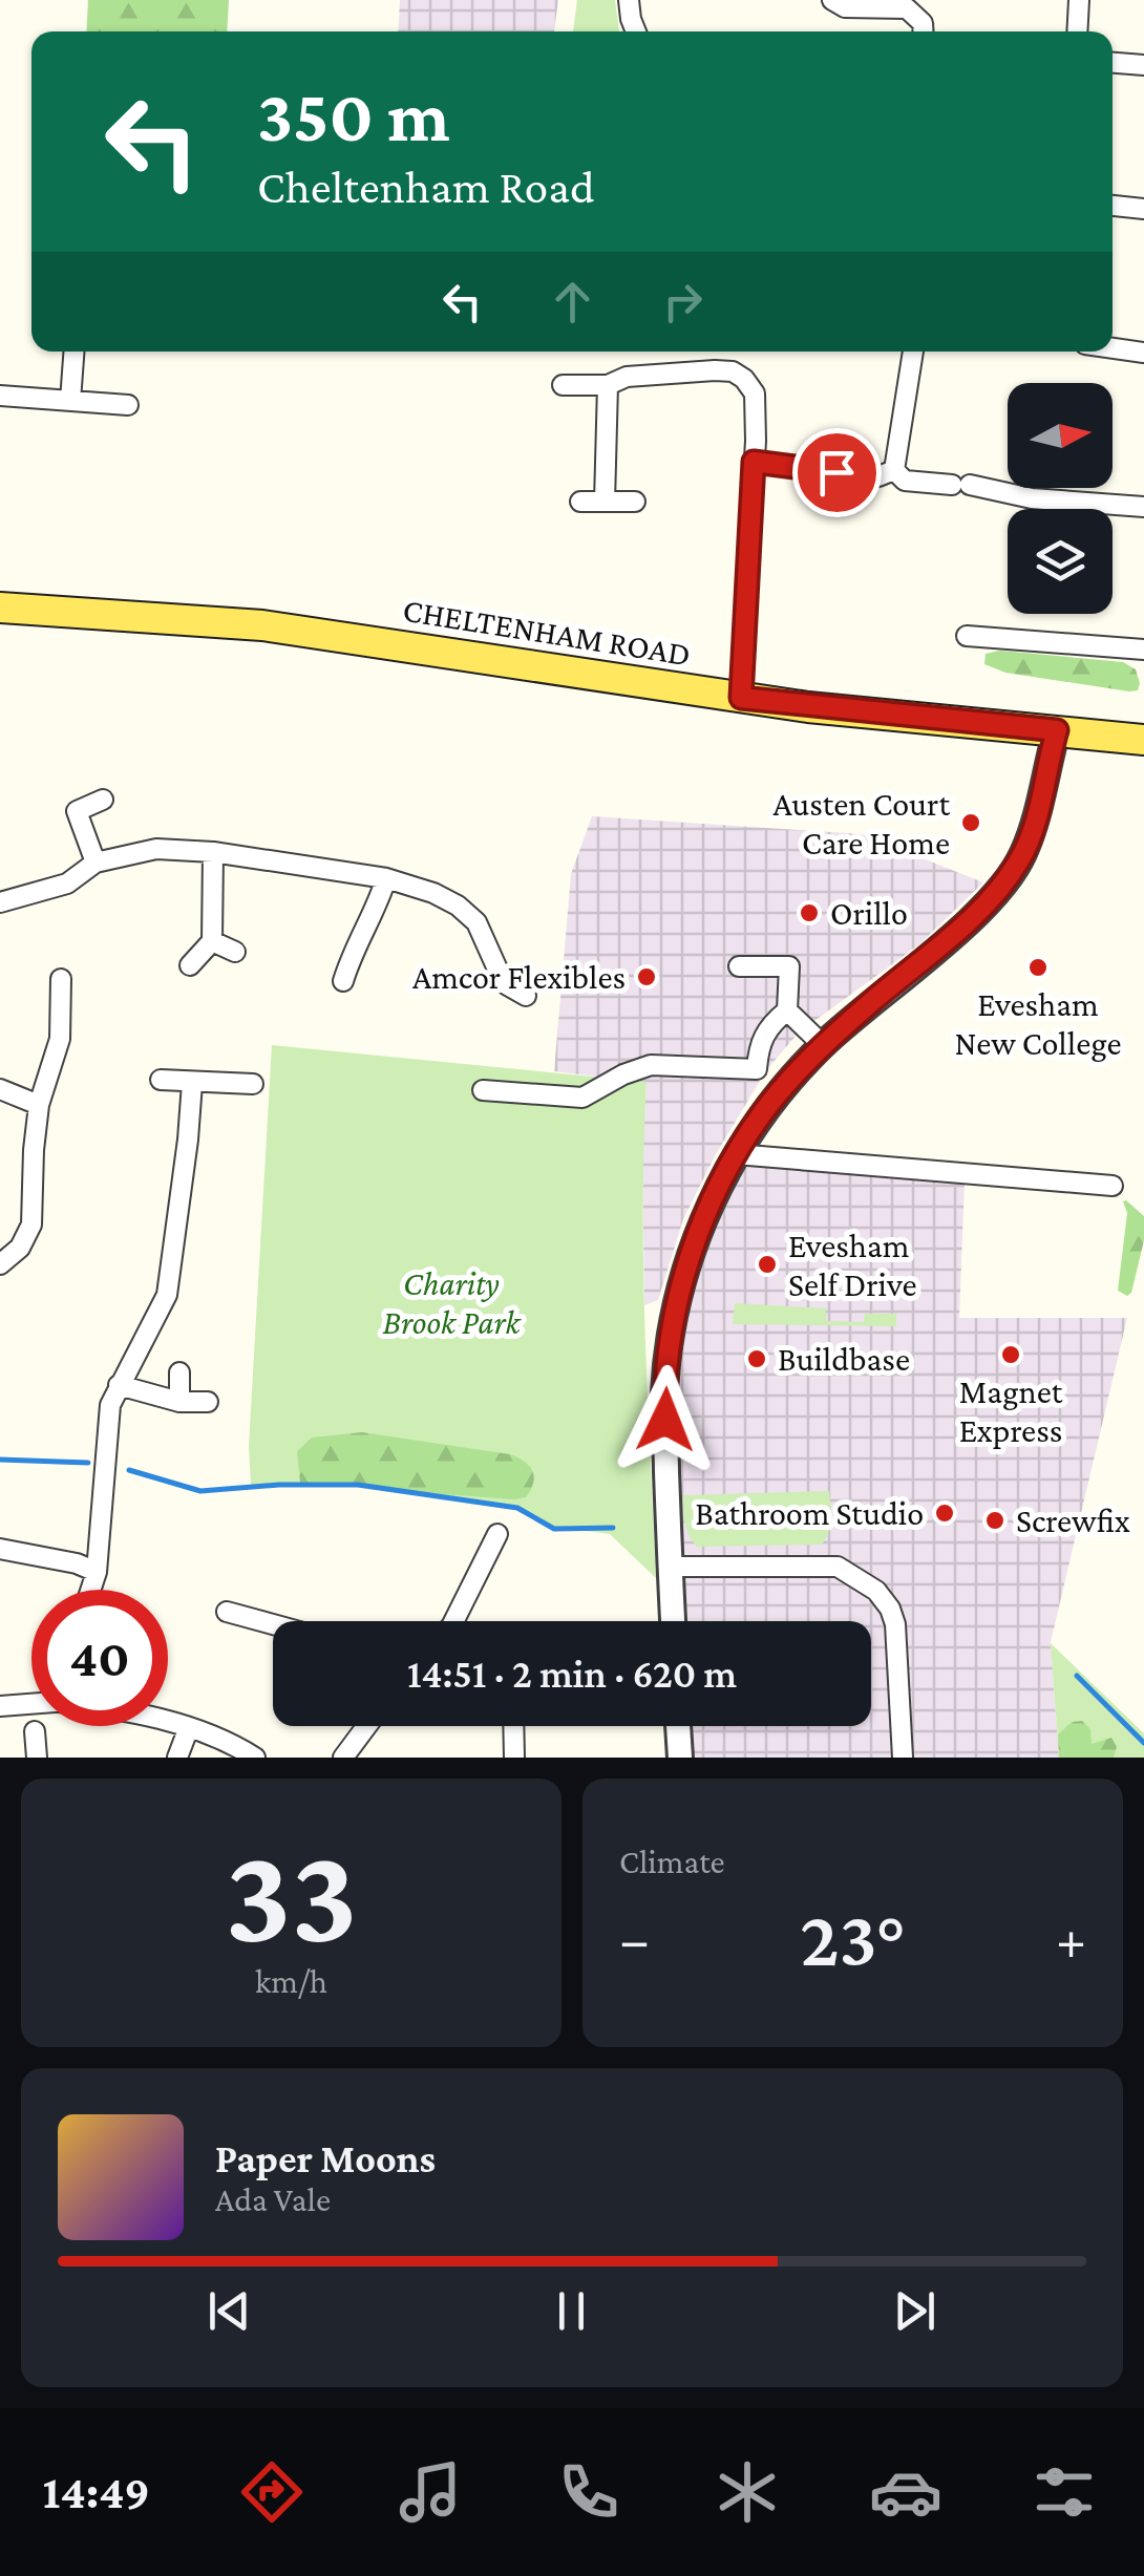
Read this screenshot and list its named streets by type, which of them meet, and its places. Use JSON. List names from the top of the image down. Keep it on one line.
{"streets":{"main road":["CHELTENHAM ROAD"]},"parks":["Charity Brook Park"],"places":["Austen Court Care Home","Orillo","Evesham New College","Amcor Flexibles","Evesham Self Drive","Magnet Express","Buildbase","Bathroom Studio","Screwfix"],"north":"right","page":{"turn":["350 m","Cheltenham Road"],"limit":"40","trip":"14:51 · 2 min · 620 m","tile":[["33","km/h"],"Climate"],"heat":["−","23°","+"],"song":["Paper Moons","Ada Vale"],"tabs":"14:49"}}
